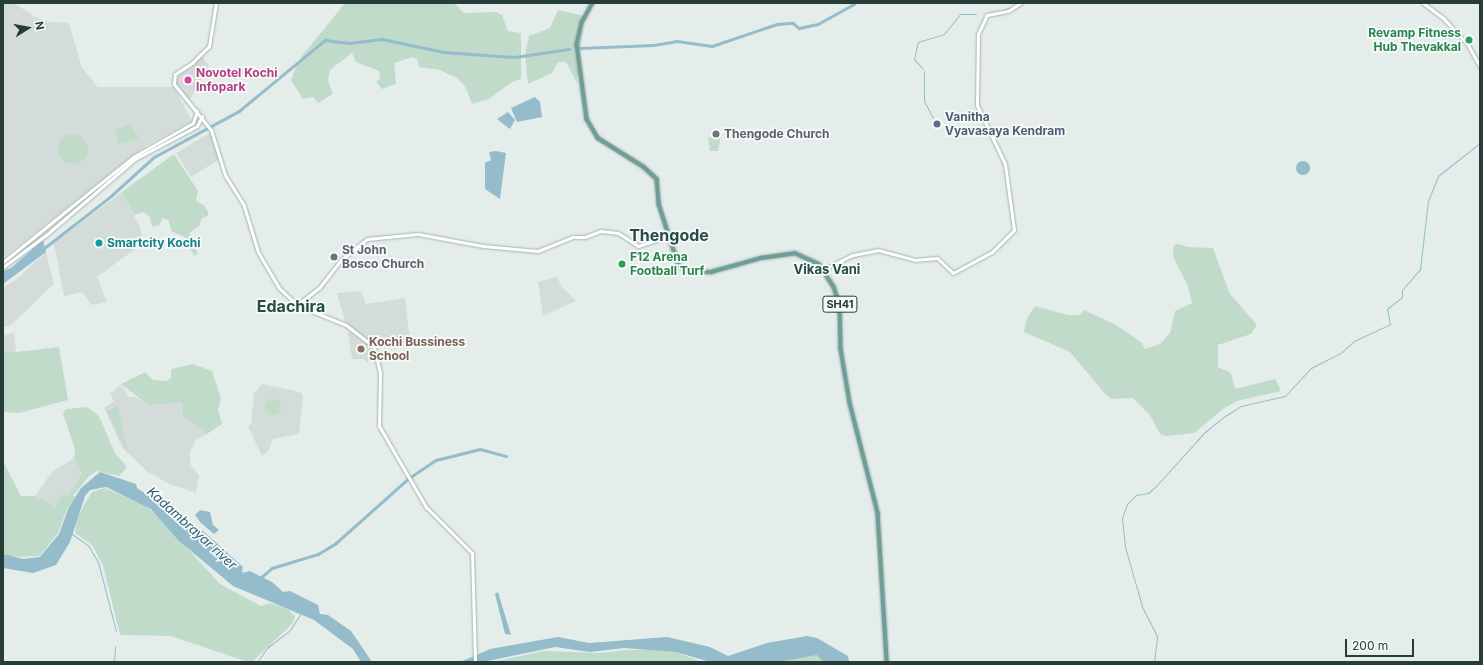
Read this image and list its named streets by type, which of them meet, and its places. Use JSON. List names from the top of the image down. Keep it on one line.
{"streets":{"main road":["SH41"]},"districts":["Thengode","Vikas Vani","Edachira"],"water":["Kadambrayar river"],"places":["Revamp Fitness Hub Thevakkal","Novotel Kochi Infopark","Vanitha Vyavasaya Kendram","Thengode Church","Smartcity Kochi","St John Bosco Church","F12 Arena Football Turf","Kochi Bussiness School"],"scale_bar":"200 m","north":"right"}
